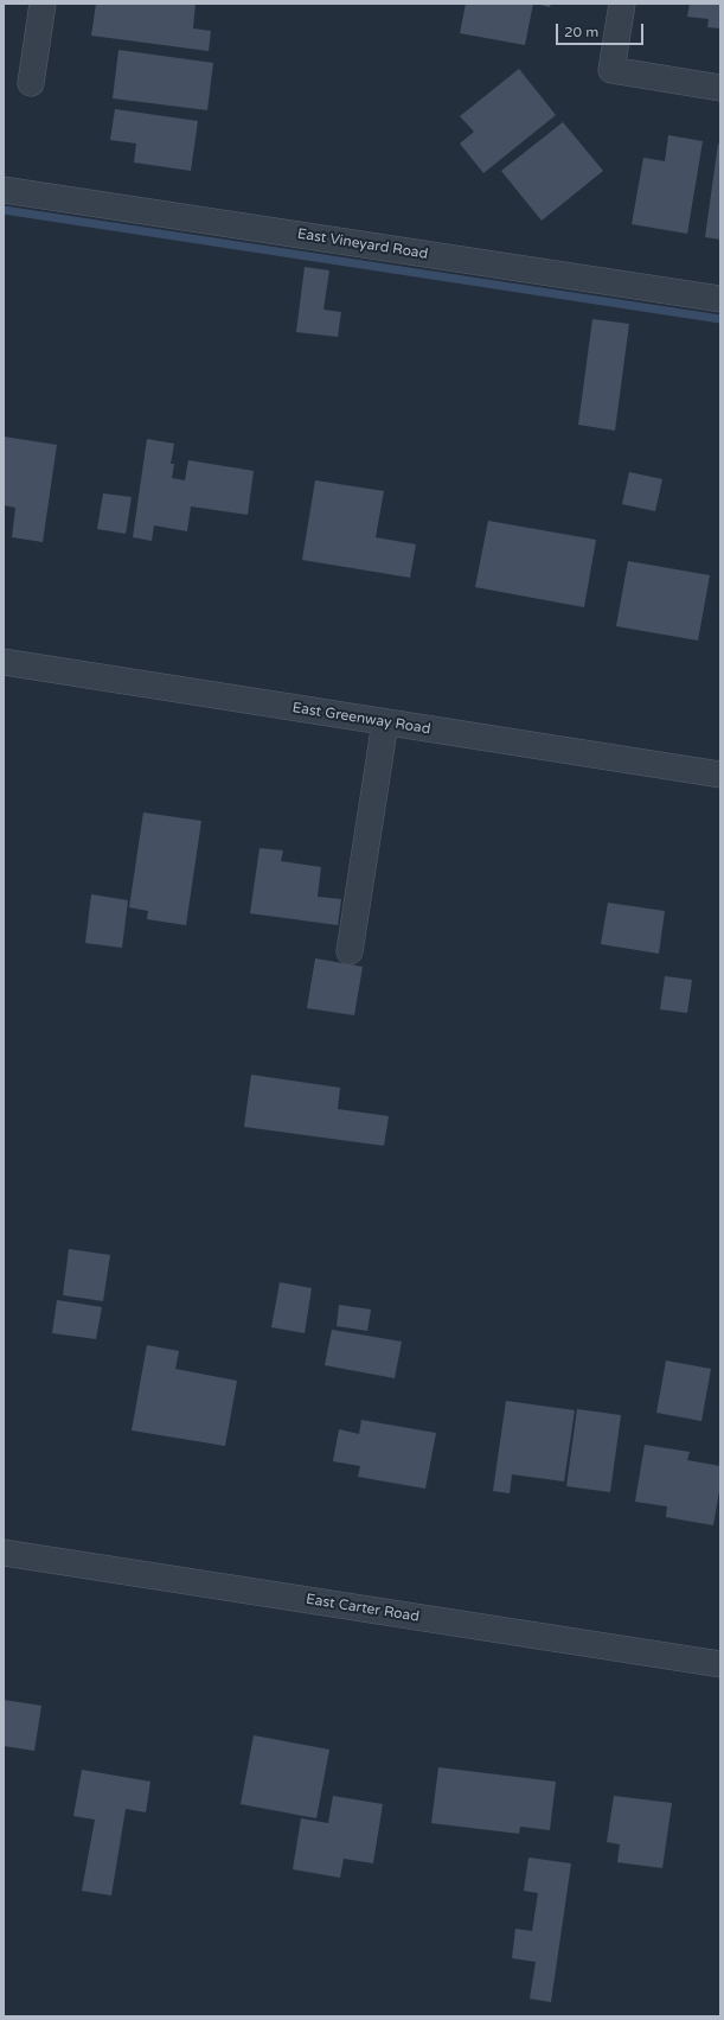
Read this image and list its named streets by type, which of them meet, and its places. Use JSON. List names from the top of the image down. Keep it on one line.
{"streets":{"street":["East Vineyard Road","East Greenway Road","East Carter Road"]},"scale_bar":"20 m"}
